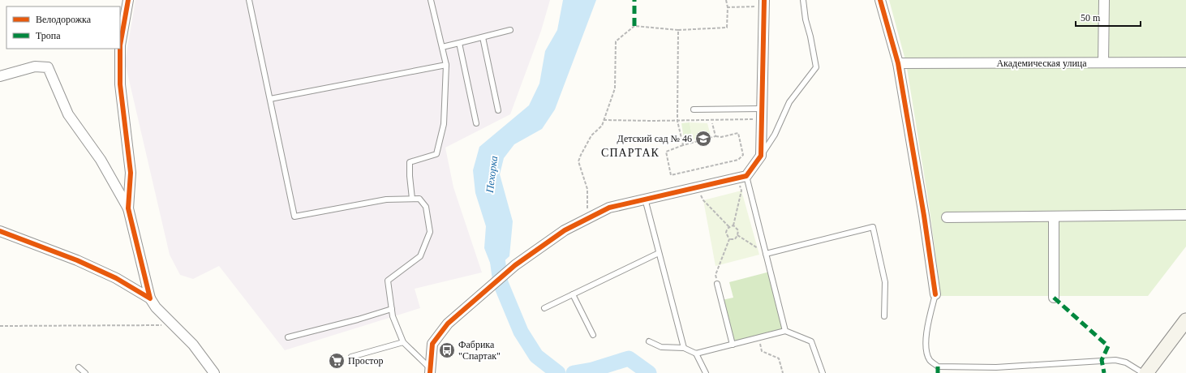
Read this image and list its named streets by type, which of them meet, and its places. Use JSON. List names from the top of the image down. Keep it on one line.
{"streets":{"street":["Академическая улица"]},"districts":["СПАРТАК"],"water":["Пехорка"],"places":{"school or university":["Детский сад № 46"],"bus stop":["Фабрика \"Спартак\""],"supermarket":["Простор"]},"legend":["Велодорожка","Тропа"],"scale_bar":"50 m"}
